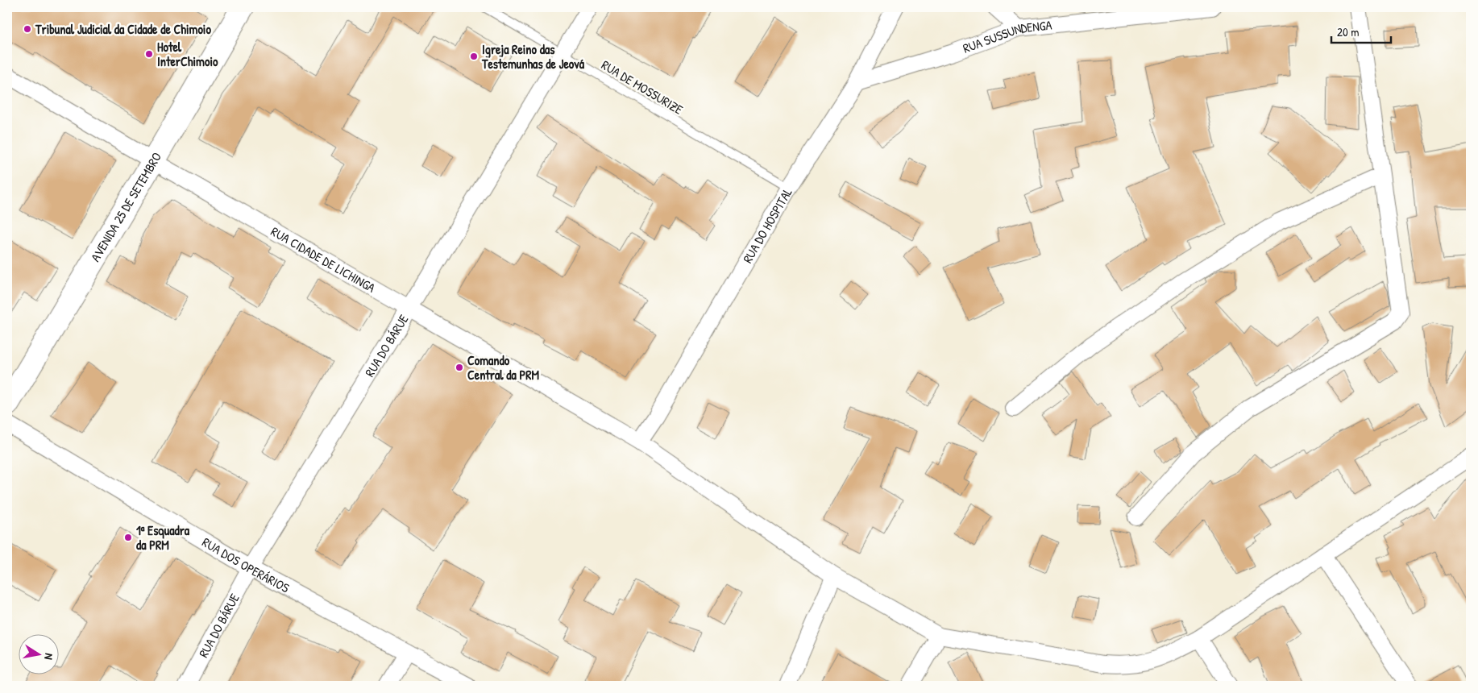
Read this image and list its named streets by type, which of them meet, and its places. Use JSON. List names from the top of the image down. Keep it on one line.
{"streets":{"street":["RUA SUSSUNDENGA","AVENIDA 25 DE SETEMBRO","RUA DO HOSPITAL","RUA CIDADE DE LICHINGA","RUA DO BÁRUE","RUA DOS OPERÁRIOS"],"lane":["RUA DE MOSSURIZE"]},"crossings":[["RUA SUSSUNDENGA","RUA DO HOSPITAL"],["RUA DE MOSSURIZE","RUA DO HOSPITAL"],["RUA DE MOSSURIZE","RUA DO BÁRUE"],["AVENIDA 25 DE SETEMBRO","RUA CIDADE DE LICHINGA"],["RUA DO HOSPITAL","RUA CIDADE DE LICHINGA"],["RUA CIDADE DE LICHINGA","RUA DO BÁRUE"],["RUA DO BÁRUE","RUA DOS OPERÁRIOS"]],"places":["Tribunal Judicial da Cidade de Chimoio","Hotel InterChimoio","Igreja Reino das Testemunhas de Jeová","Comando Central da PRM","1ª Esquadra da PRM"],"scale_bar":"20 m","north":"right"}
